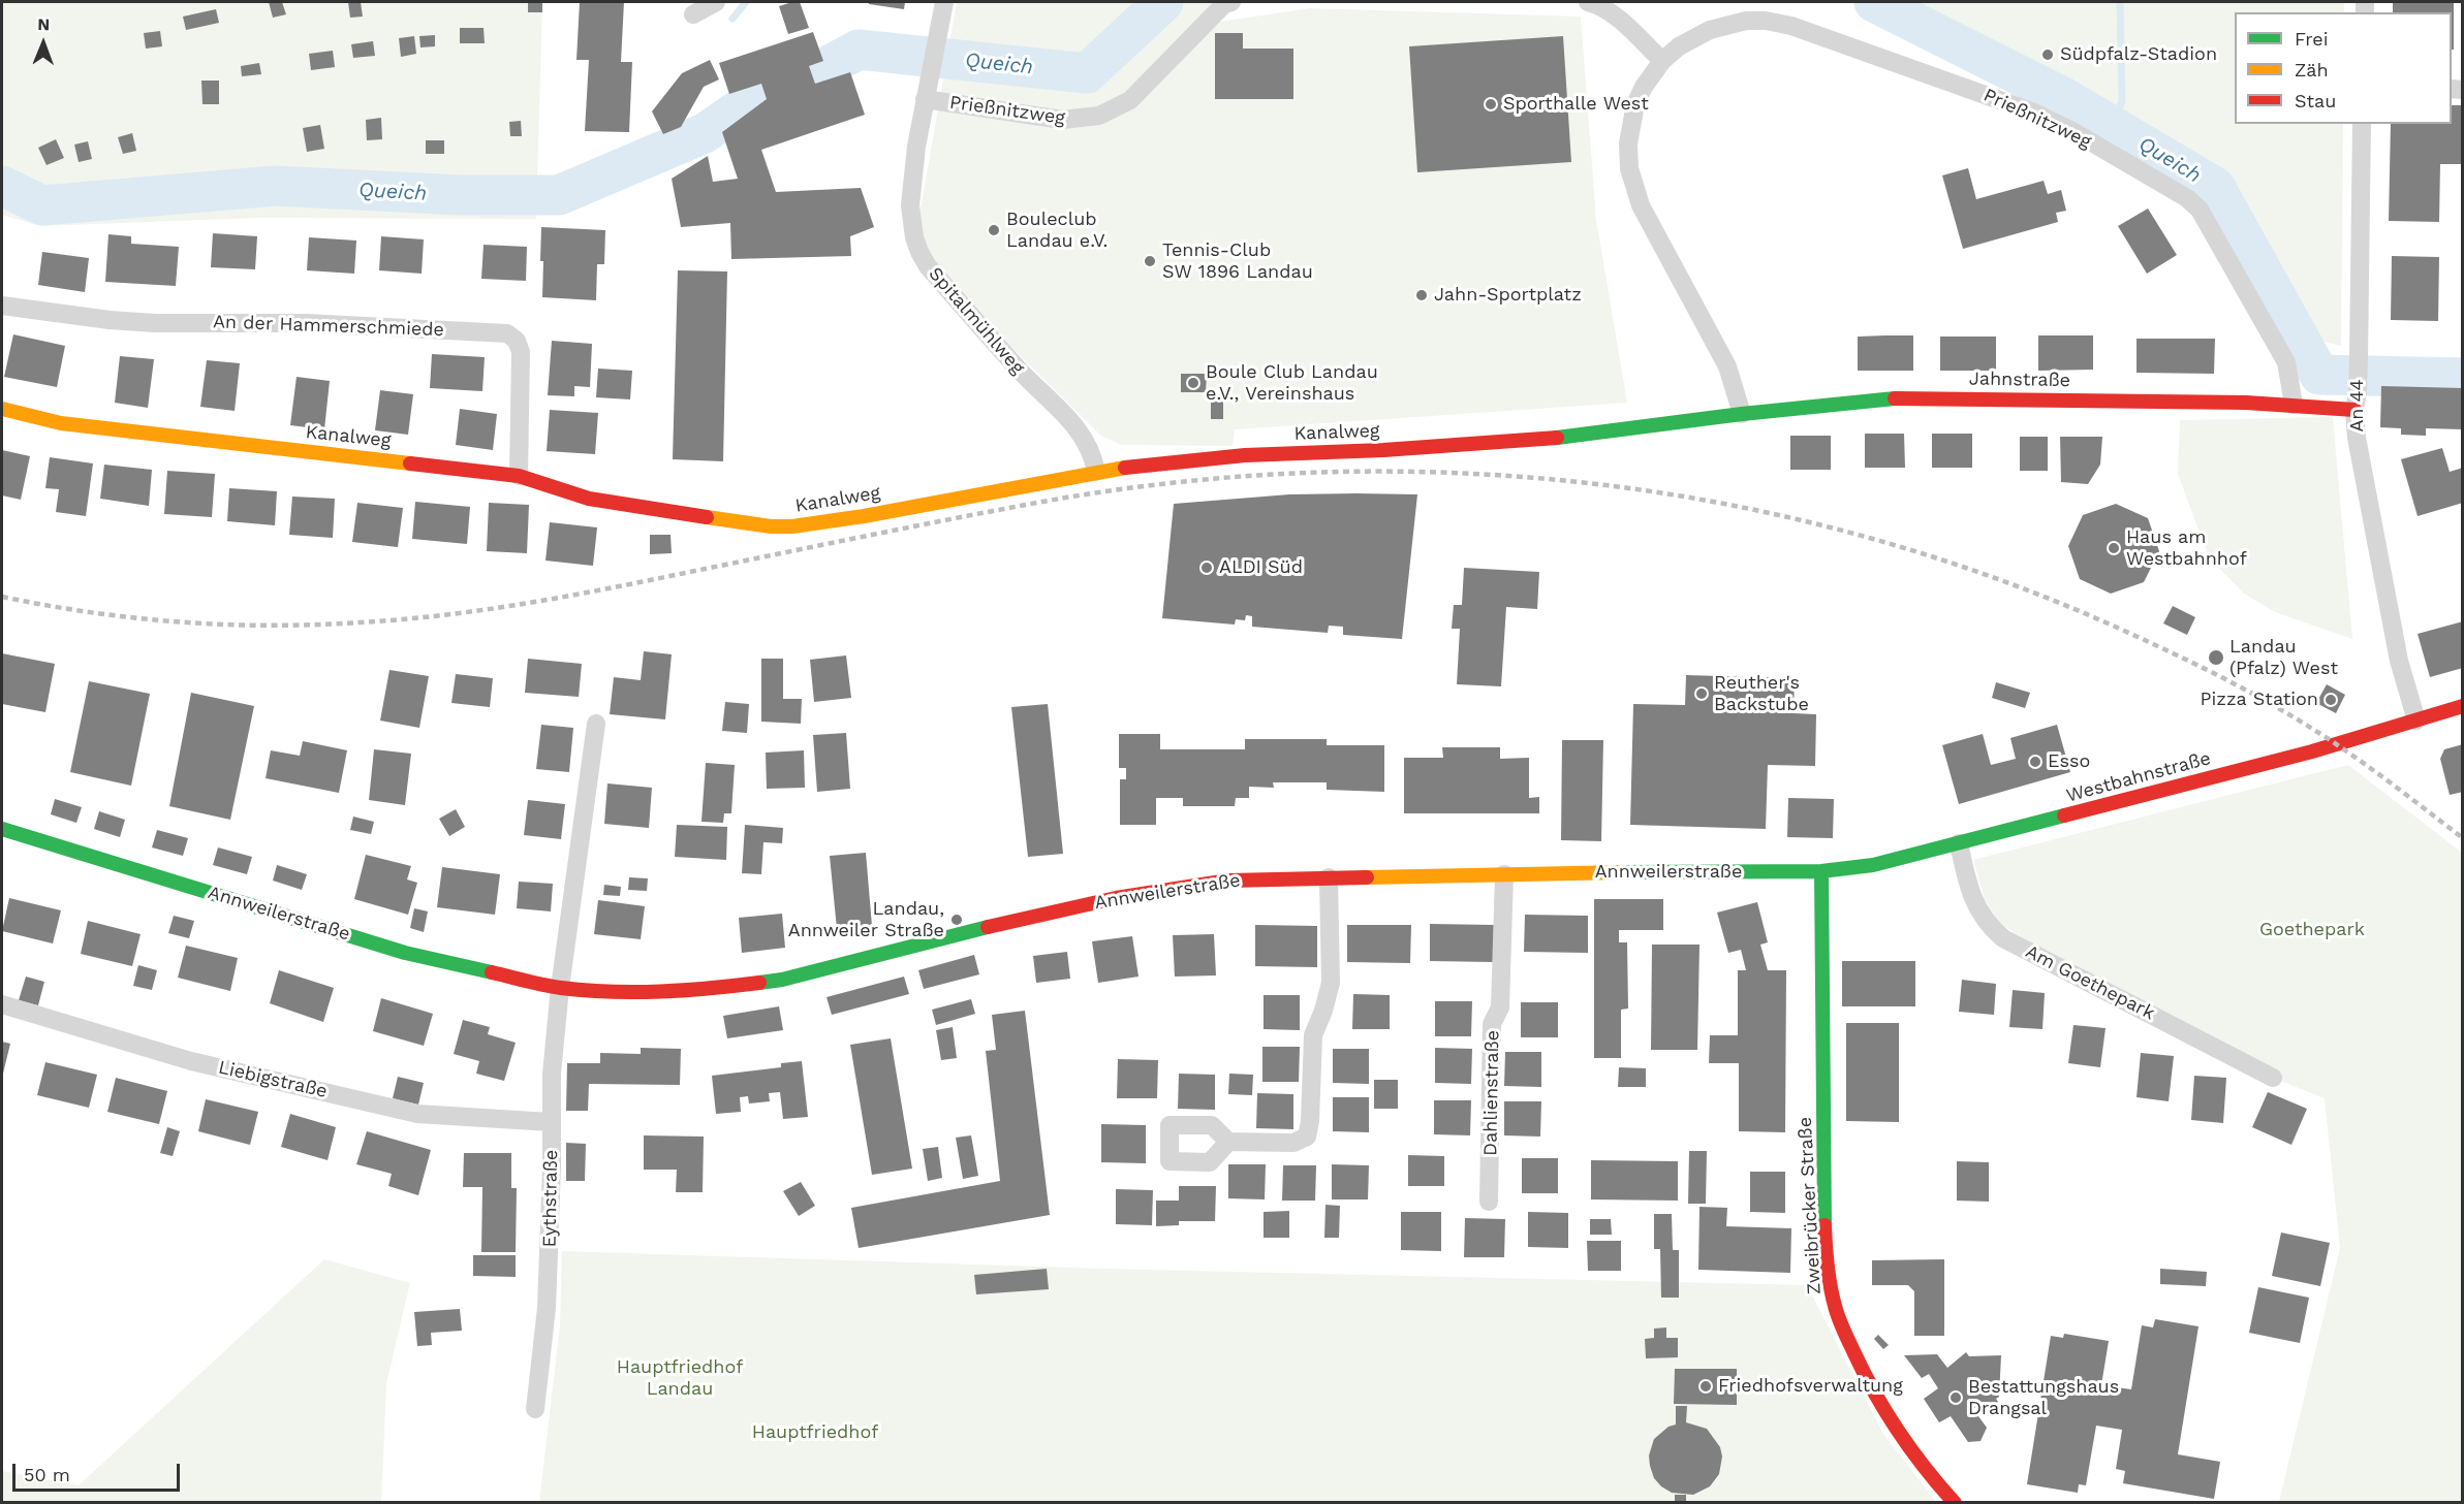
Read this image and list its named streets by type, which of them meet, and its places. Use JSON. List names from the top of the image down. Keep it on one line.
{"streets":{"street":["Prießnitzweg","Spitalmühlweg","An der Hammerschmiede","Jahnstraße","An 44","Kanalweg","Westbahnstraße","Annweilerstraße","Am Goethepark","Liebigstraße","Dahlienstraße","Eythstraße","Zweibrücker Straße"]},"crossings":[["Prießnitzweg","Spitalmühlweg"],["Prießnitzweg","Jahnstraße"],["Spitalmühlweg","Kanalweg"],["An der Hammerschmiede","Kanalweg"],["Jahnstraße","An 44"],["Jahnstraße","Kanalweg"],["An 44","Westbahnstraße"],["Westbahnstraße","Annweilerstraße"],["Westbahnstraße","Am Goethepark"],["Westbahnstraße","Zweibrücker Straße"],["Annweilerstraße","Dahlienstraße"],["Annweilerstraße","Eythstraße"],["Annweilerstraße","Zweibrücker Straße"],["Liebigstraße","Eythstraße"]],"water":["Queich"],"parks":["Goethepark","Hauptfriedhof Landau","Hauptfriedhof"],"places":["Südpfalz-Stadion","Sporthalle West","Bouleclub Landau e.V.","Tennis-Club SW 1896 Landau","Jahn-Sportplatz","Boule Club Landau e.V., Vereinshaus","Haus am Westbahnhof","ALDI Süd","Landau (Pfalz) West","Reuther's Backstube","Pizza Station","Esso","Landau, Annweiler Straße","Friedhofsverwaltung","Bestattungshaus Drangsal"],"legend":["Frei","Zäh","Stau"],"scale_bar":"50 m","north":"top"}
